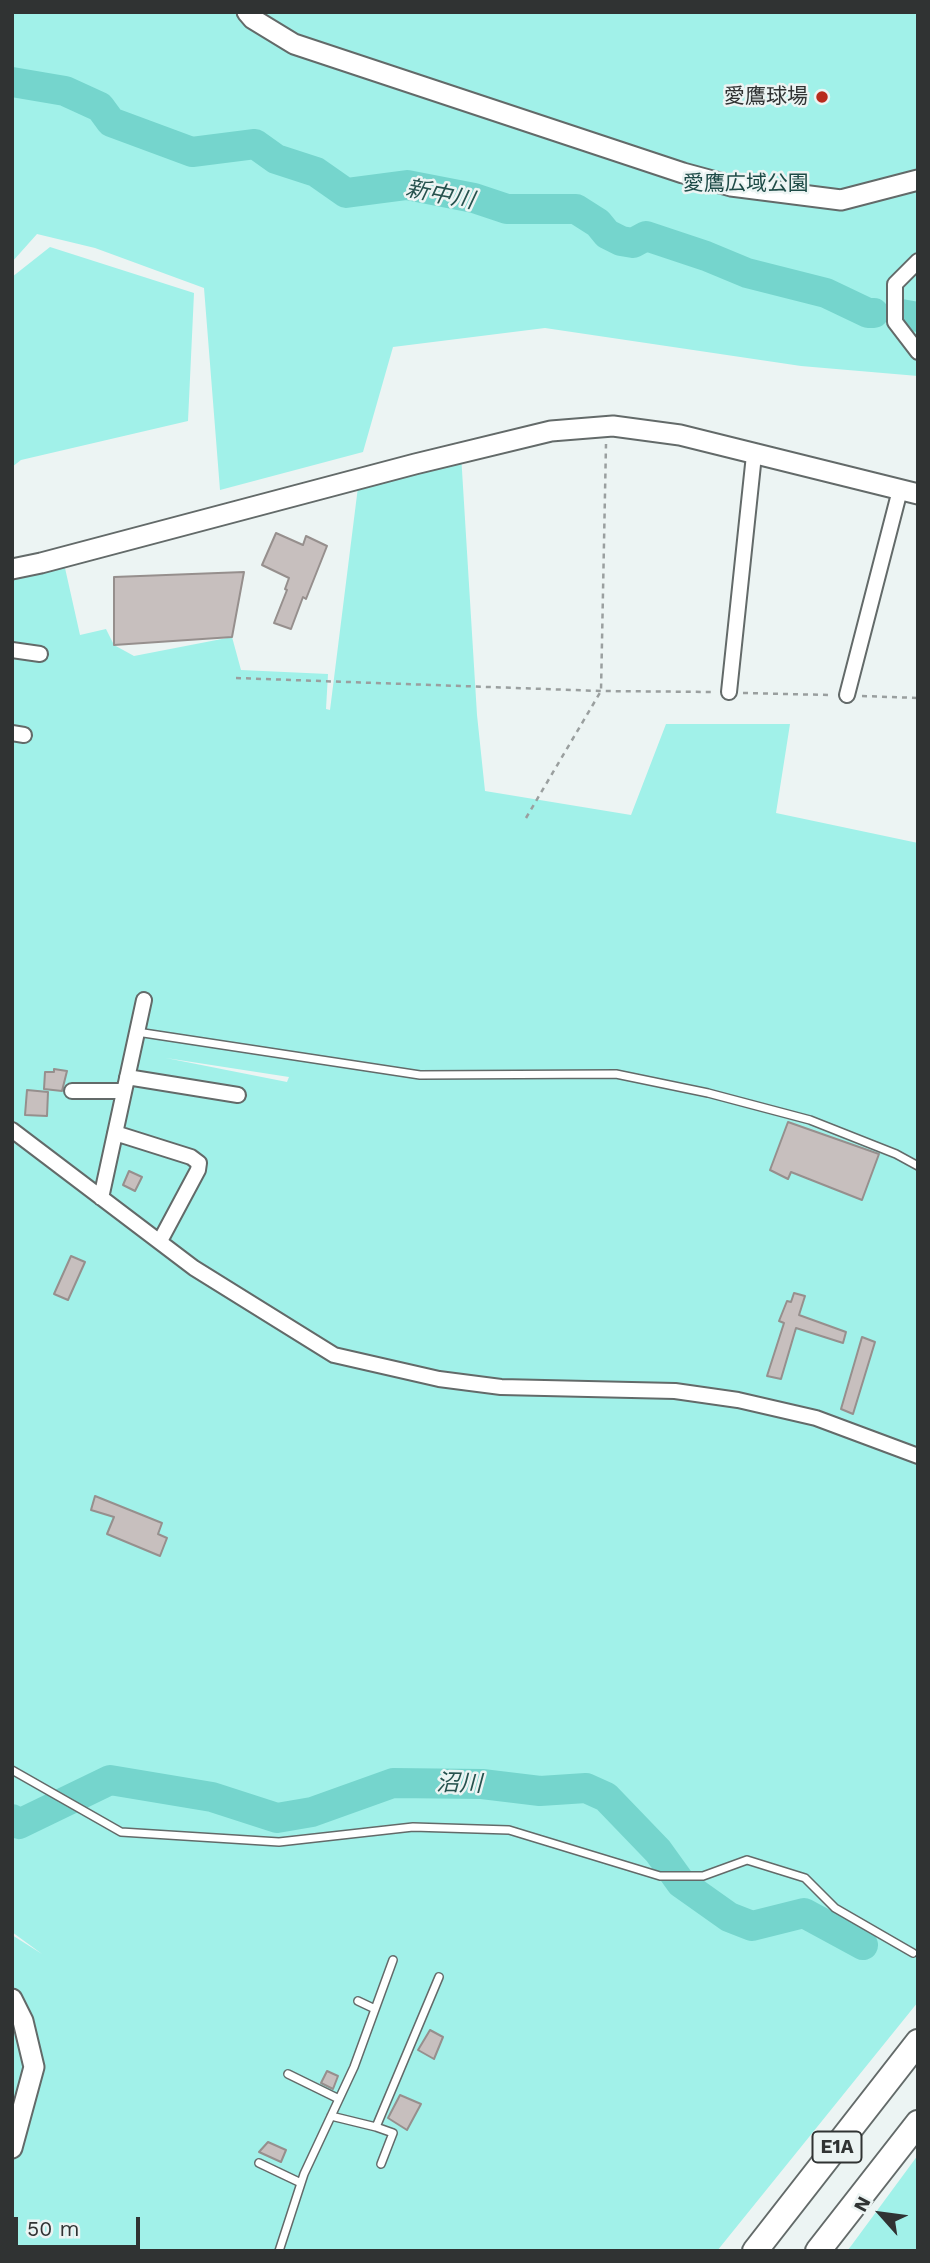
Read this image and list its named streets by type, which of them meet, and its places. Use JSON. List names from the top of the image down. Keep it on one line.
{"streets":{"highway":["E1A"]},"water":["新中川","沼川"],"parks":["愛鷹広域公園"],"places":["愛鷹球場"],"scale_bar":"50 m","north":"top left"}
